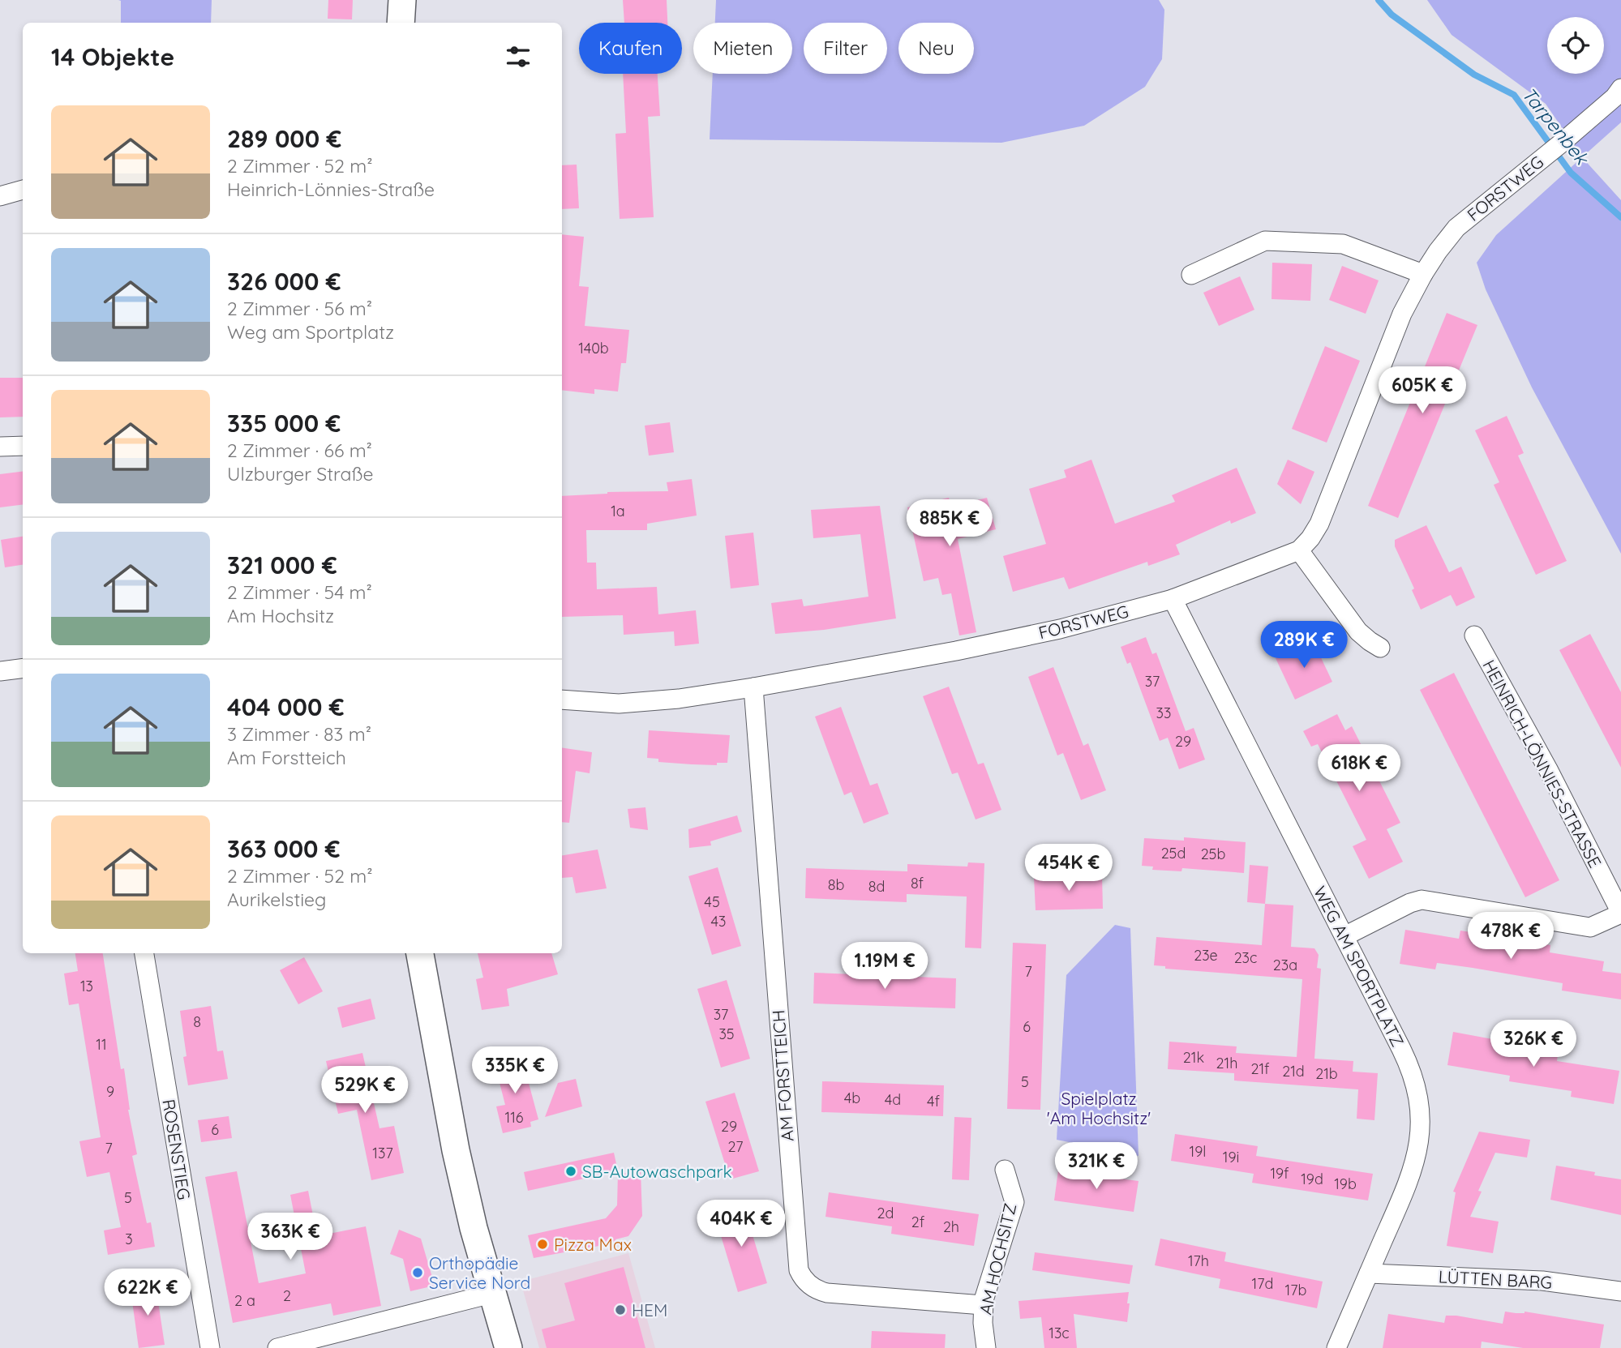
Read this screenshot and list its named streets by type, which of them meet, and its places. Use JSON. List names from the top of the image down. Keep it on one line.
{"streets":{"street":["FORSTWEG","HEINRICH-LÖNNIES-STRASSE","WEG AM SPORTPLATZ","AM FORSTTEICH","ROSENSTIEG","AM HOCHSITZ","LÜTTEN BARG"]},"crossings":[["FORSTWEG","WEG AM SPORTPLATZ"],["FORSTWEG","AM FORSTTEICH"],["HEINRICH-LÖNNIES-STRASSE","WEG AM SPORTPLATZ"],["WEG AM SPORTPLATZ","LÜTTEN BARG"],["AM FORSTTEICH","AM HOCHSITZ"]],"water":["Tarpenbek"],"parks":["Spielplatz 'Am Hochsitz'"],"places":["SB-Autowaschpark","Pizza Max","Orthopädie Service Nord","HEM"],"house_numbers":["140b","1a","37","33","29","25d","25b","8f","8b","8d","45","43","23e","23c","23a","7","13","37","8","6","35","11","21k","21h","21f","21d","21b","5","9","4b","4d","4f","116","29","6","27","7","19l","137","19i","19f","19d","19b","5","2d","2f","2h","3","17h","17d","17b","2","2 a","13c"],"page":{"chip":["Kaufen","Mieten","Filter","Neu"],"heading":"14 Objekte","list":[{"name":"289 000 €","note":"2 Zimmer · 52 m² · Heinrich-Lönnies-Straße"},{"name":"326 000 €","note":"2 Zimmer · 56 m² · Weg am Sportplatz"},{"name":"335 000 €","note":"2 Zimmer · 66 m² · Ulzburger Straße"},{"name":"321 000 €","note":"2 Zimmer · 54 m² · Am Hochsitz"},{"name":"404 000 €","note":"3 Zimmer · 83 m² · Am Forstteich"},{"name":"363 000 €","note":"2 Zimmer · 52 m² · Aurikelstieg"}],"price":["605K €","885K €","289K €","618K €","454K €","478K €","1.19M €","326K €","335K €","529K €","321K €","404K €","363K €","622K €"]}}
